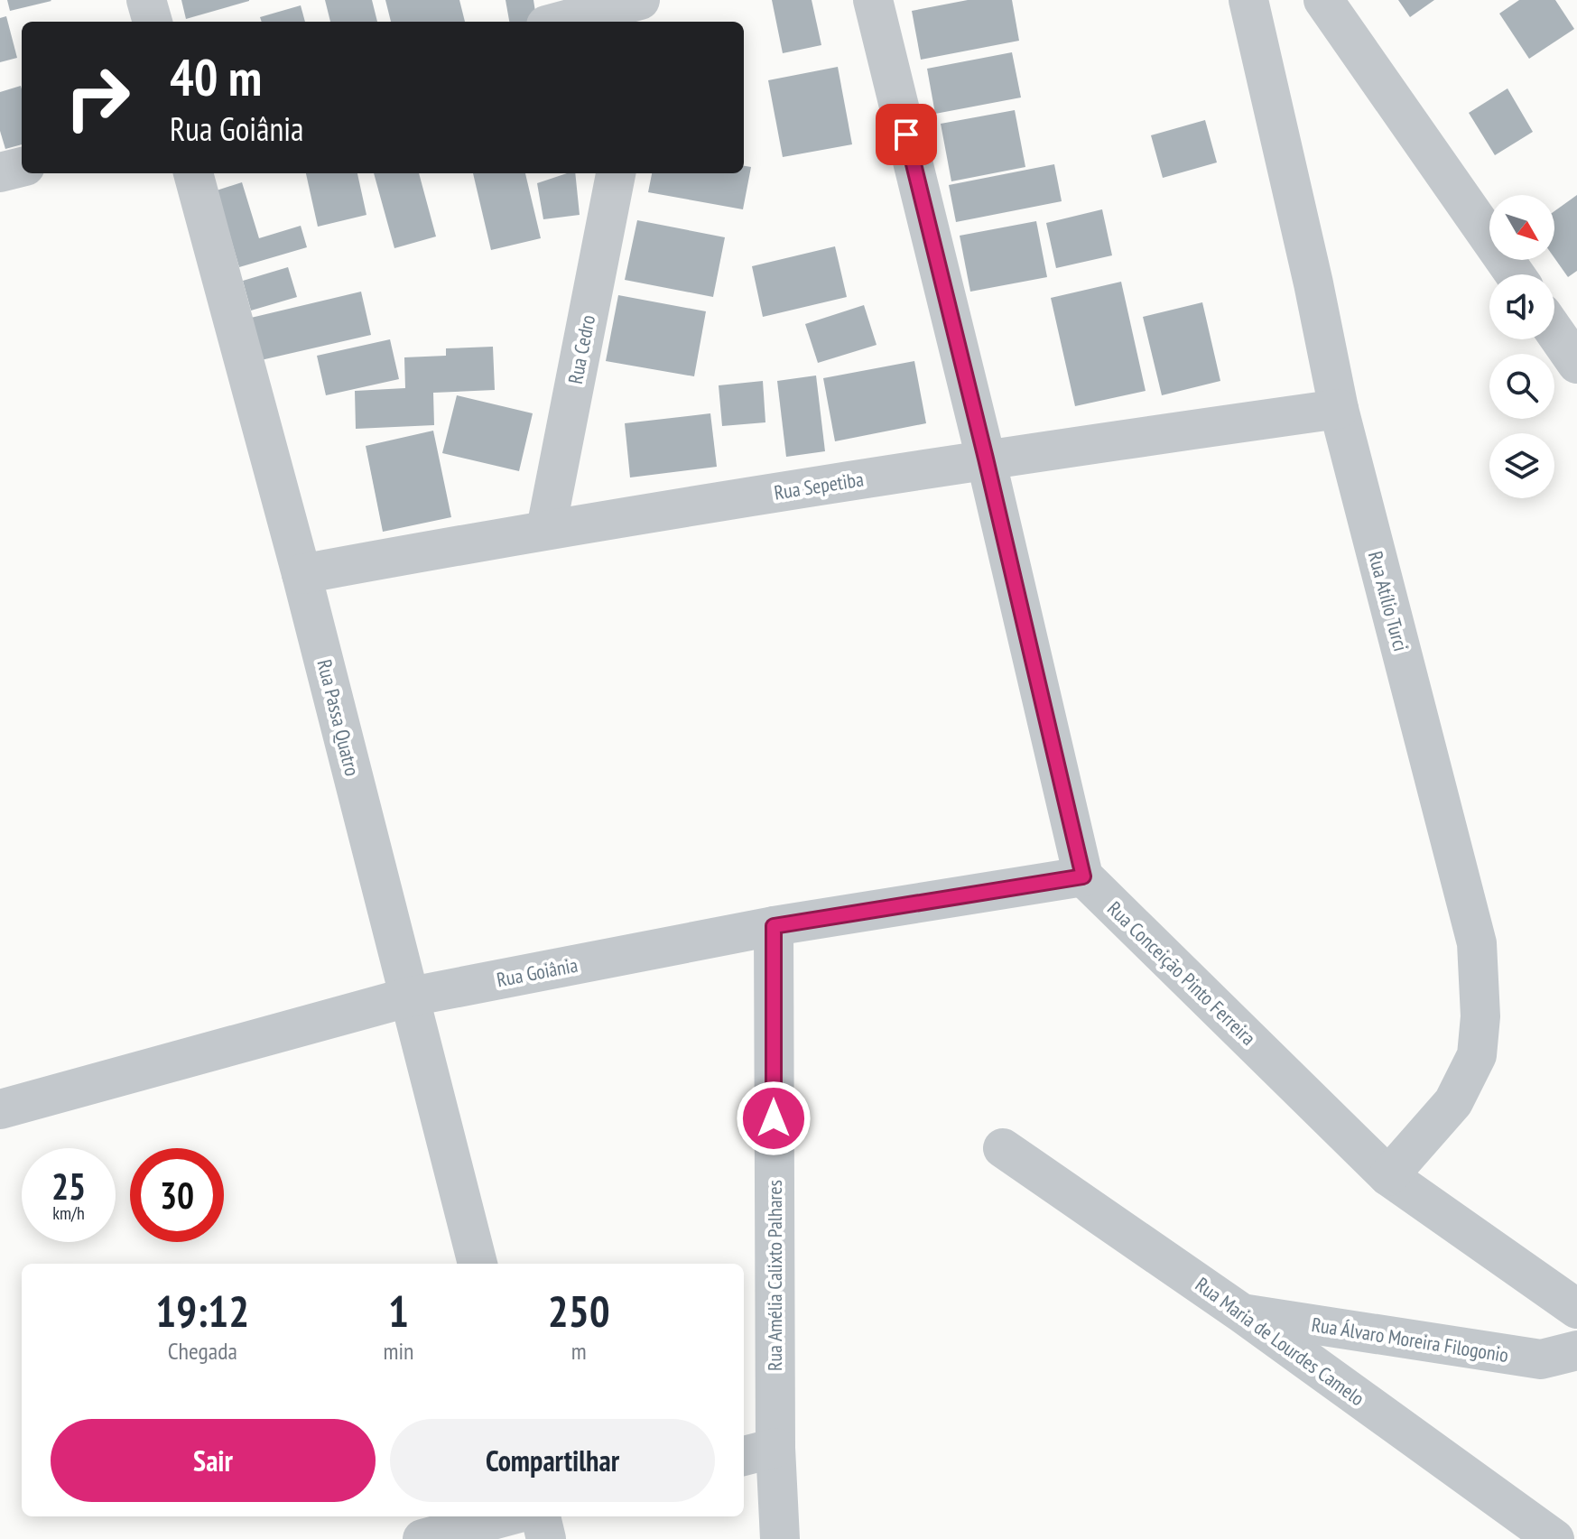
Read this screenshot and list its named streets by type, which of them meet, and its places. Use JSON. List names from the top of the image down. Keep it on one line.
{"streets":{"street":["Rua Cedro","Rua Sepetiba","Rua Atílio Turci","Rua Passa Quatro","Rua Goiânia","Rua Conceição Pinto Ferreira","Rua Amélia Calixto Palhares","Rua Álvaro Moreira Filogonio","Rua Maria de Lourdes Camelo"]},"crossings":[["Rua Cedro","Rua Sepetiba"],["Rua Sepetiba","Rua Atílio Turci"],["Rua Sepetiba","Rua Passa Quatro"],["Rua Atílio Turci","Rua Conceição Pinto Ferreira"],["Rua Passa Quatro","Rua Goiânia"],["Rua Goiânia","Rua Conceição Pinto Ferreira"],["Rua Goiânia","Rua Amélia Calixto Palhares"],["Rua Álvaro Moreira Filogonio","Rua Maria de Lourdes Camelo"]],"north":"bottom right","page":{"turn":["40 m","Rua Goiânia"],"speed":"25 km/h","limit":"30","eta":["19:12","Chegada","1","min","250","m"],"buttons":["Sair","Compartilhar"]}}
